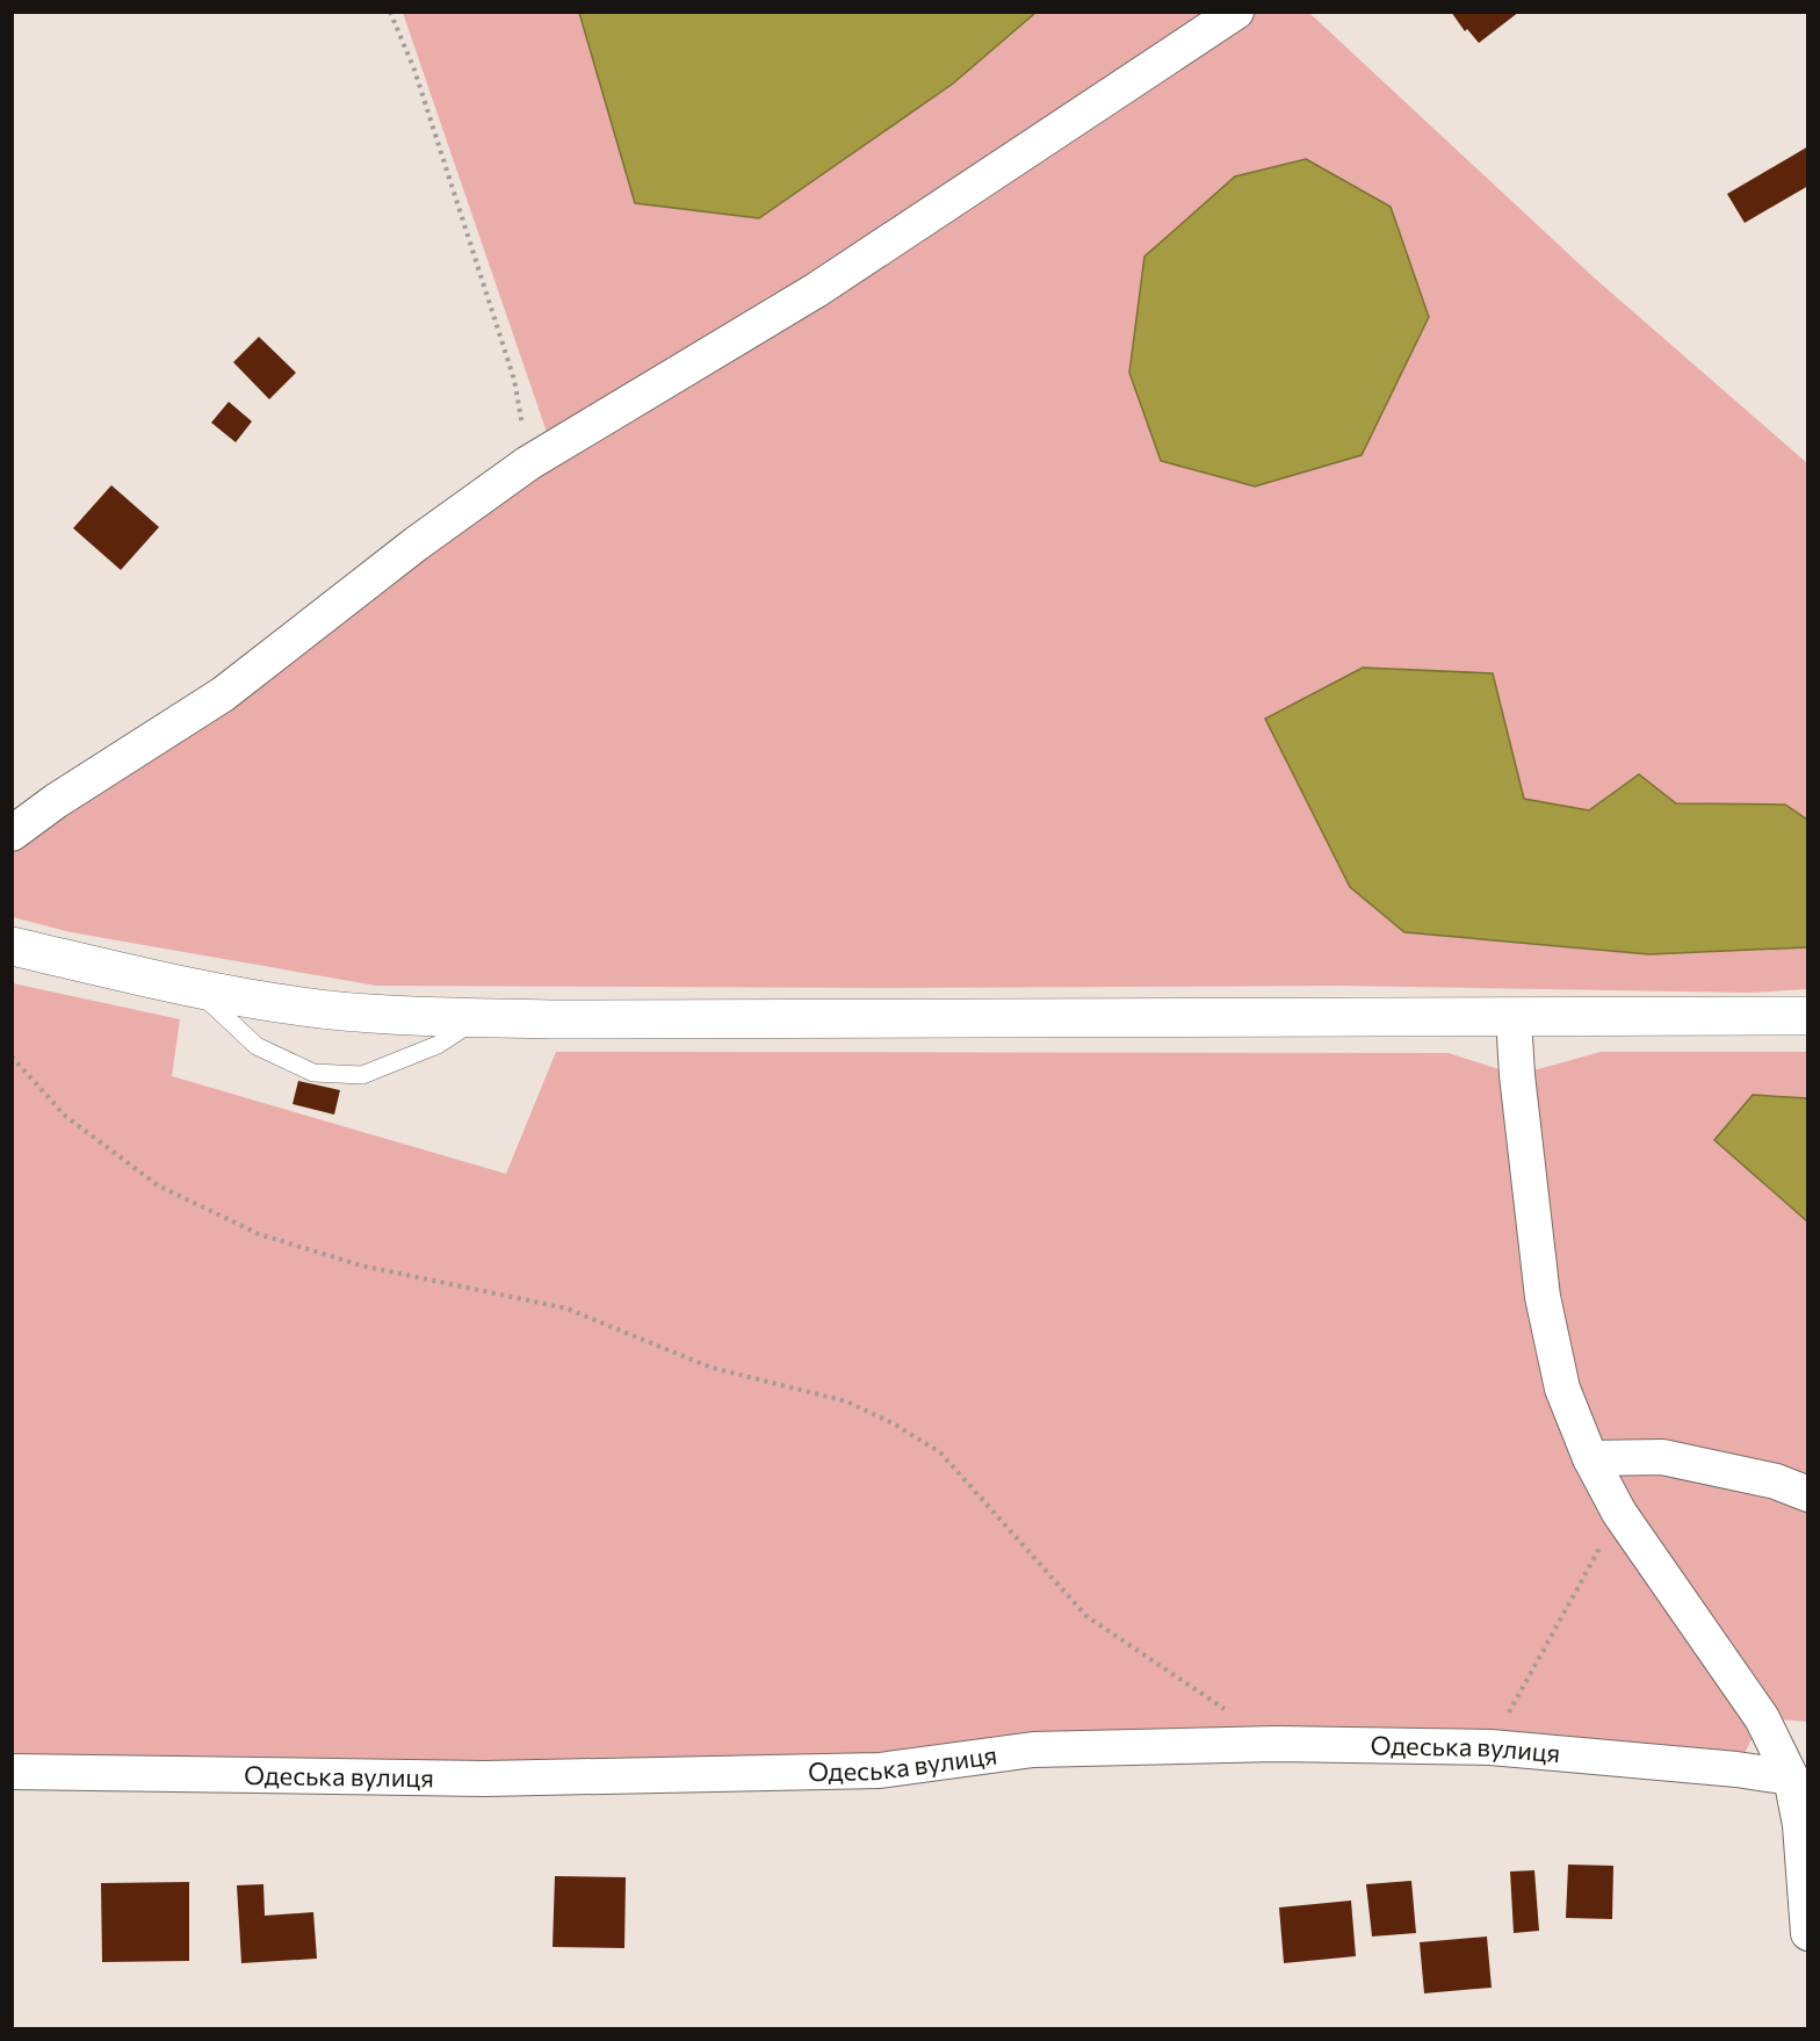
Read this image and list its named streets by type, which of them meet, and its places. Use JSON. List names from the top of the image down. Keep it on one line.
{"streets":{"street":["Одеська вулиця"]}}
